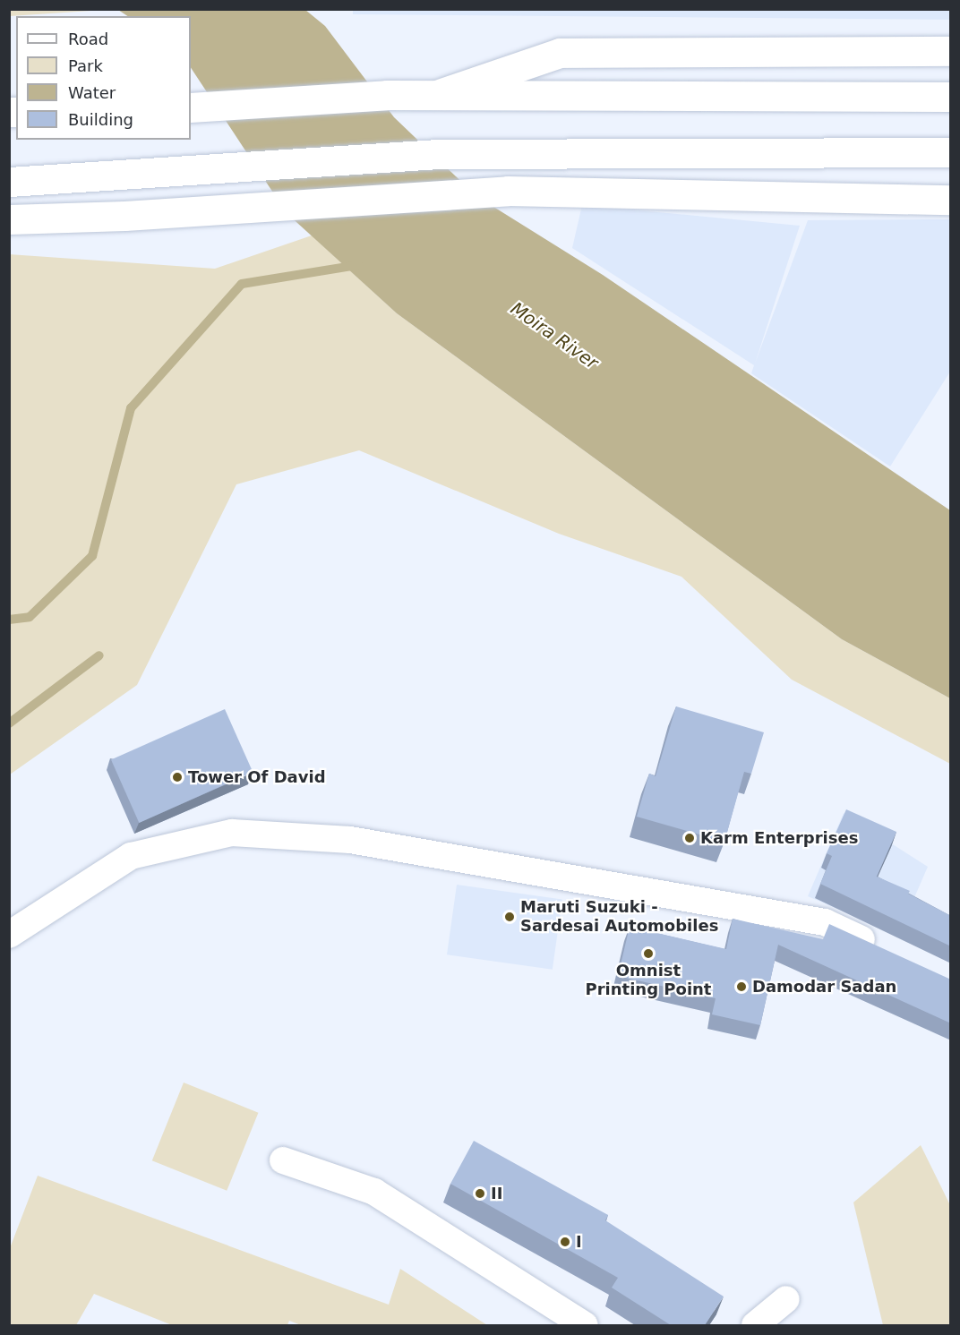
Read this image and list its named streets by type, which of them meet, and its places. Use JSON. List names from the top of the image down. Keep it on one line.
{"water":["Moira River"],"places":["Tower Of David","Karm Enterprises","Maruti Suzuki - Sardesai Automobiles","Omnist Printing Point","Damodar Sadan","II","I"],"legend":["Road","Park","Water","Building"]}
